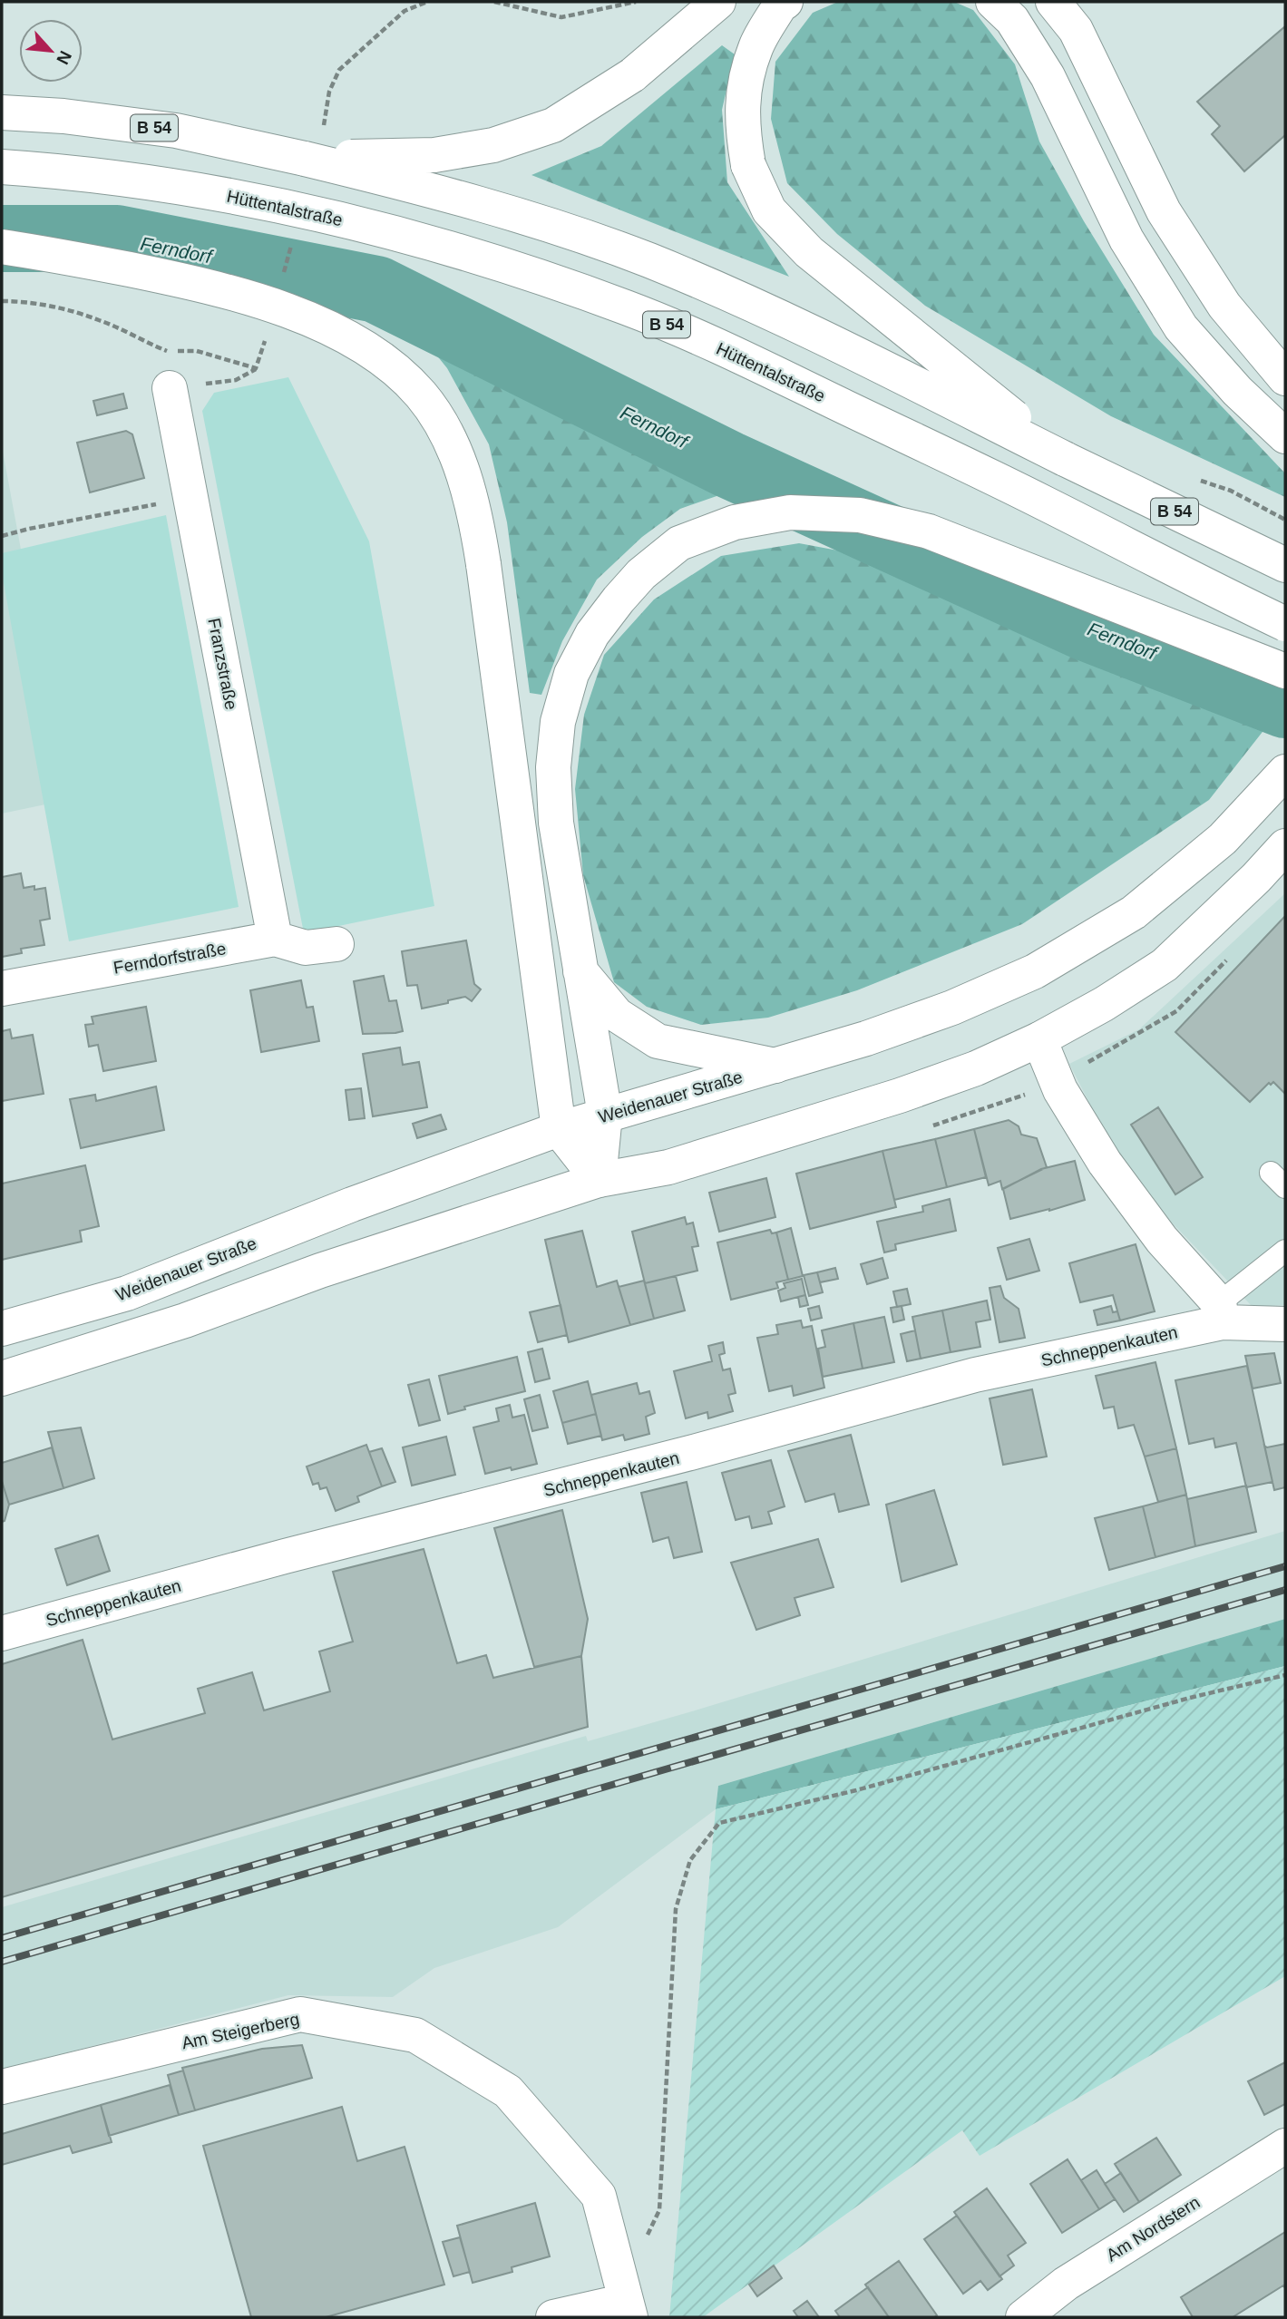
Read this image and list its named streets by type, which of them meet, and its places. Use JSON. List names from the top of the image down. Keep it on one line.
{"streets":{"main road":["B 54","Hüttentalstraße","Franzstraße","Ferndorfstraße","Weidenauer Straße","Schneppenkauten","Am Steigerberg","Am Nordstern"]},"crossings":[["Franzstraße","Ferndorfstraße"]],"water":["Ferndorf"],"north":"bottom right"}
